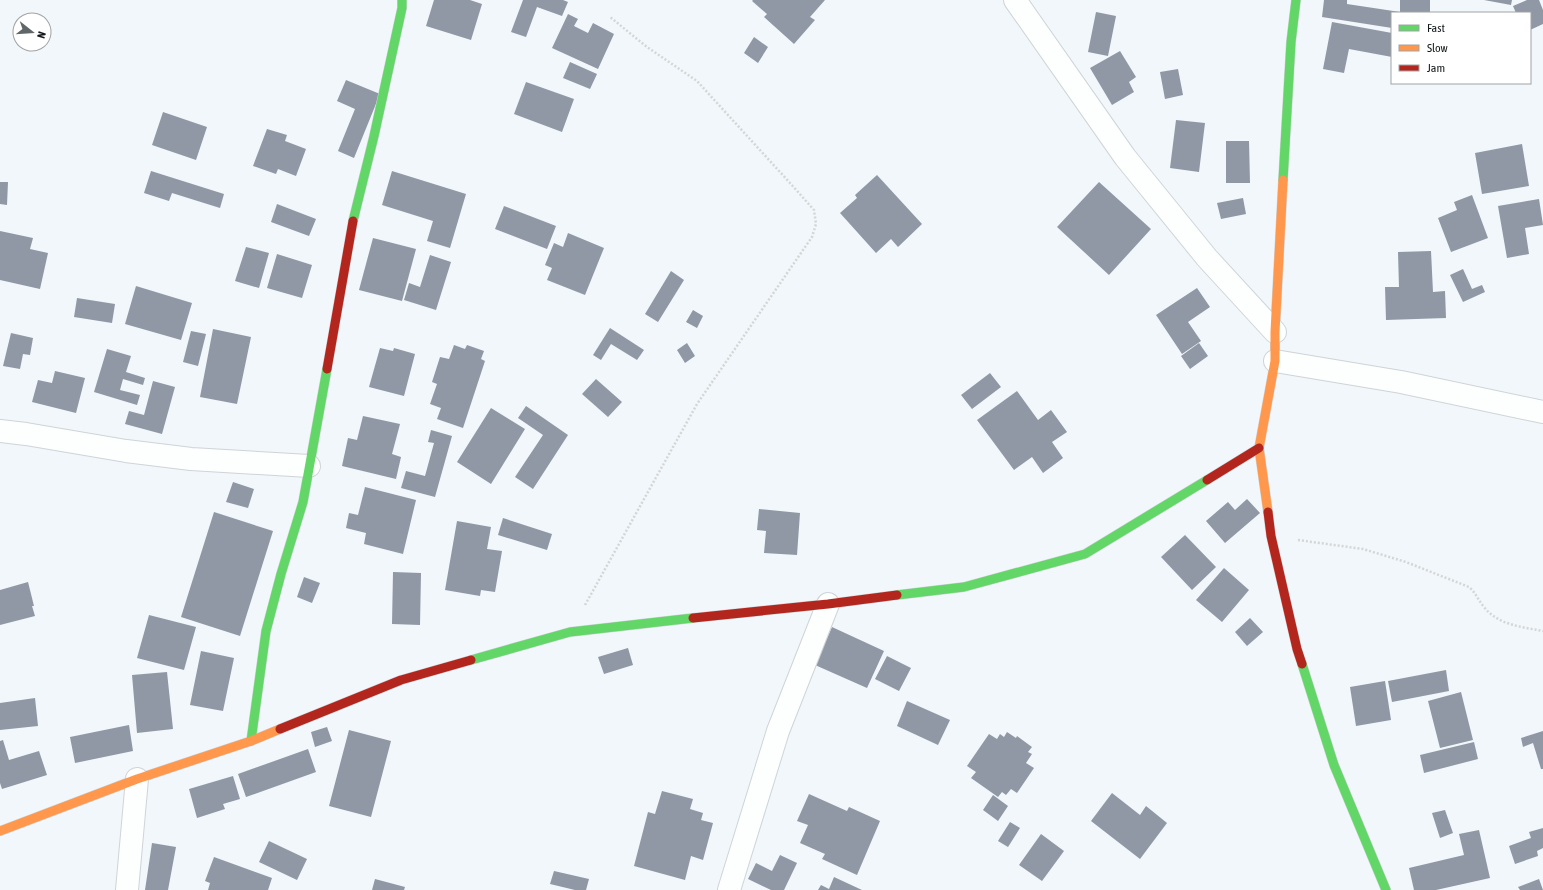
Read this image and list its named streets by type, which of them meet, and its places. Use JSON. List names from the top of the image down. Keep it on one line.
{"legend":["Fast","Slow","Jam"],"north":"right"}
